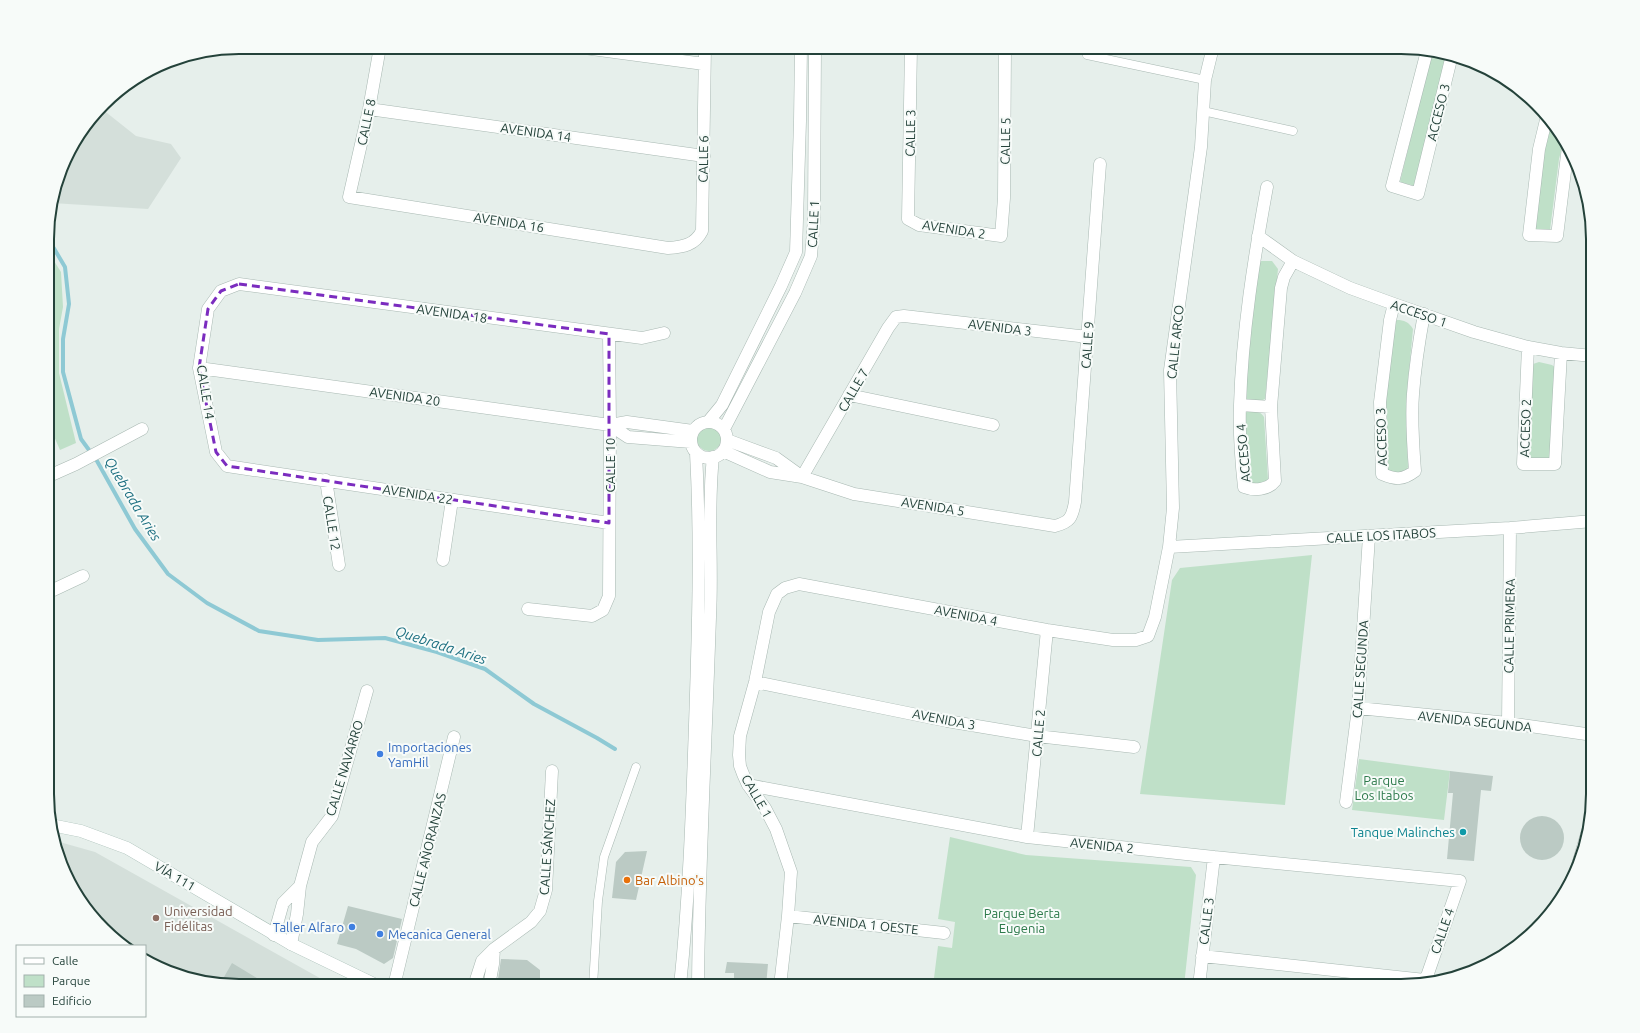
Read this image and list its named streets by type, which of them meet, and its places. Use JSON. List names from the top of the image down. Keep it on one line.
{"streets":{"street":["ACCESO 3","CALLE 8","AVENIDA 14","CALLE 3","CALLE 5","CALLE 6","AVENIDA 16","CALLE 1","AVENIDA 2","AVENIDA 18","ACCESO 1","AVENIDA 3","CALLE ARCO","CALLE 9","CALLE 7","CALLE 14","AVENIDA 20","ACCESO 2","ACCESO 4","CALLE 10","AVENIDA 22","AVENIDA 5","CALLE 12","CALLE LOS ITABOS","AVENIDA 4","CALLE PRIMERA","CALLE SEGUNDA","AVENIDA SEGUNDA","CALLE 2","CALLE NAVARRO","CALLE SÁNCHEZ","CALLE AÑORANZAS","VÍA 111","AVENIDA 1 OESTE","CALLE 4"]},"crossings":[["ACCESO 3","ACCESO 1"],["CALLE 8","AVENIDA 14"],["CALLE 8","AVENIDA 16"],["AVENIDA 14","CALLE 6"],["CALLE 3","AVENIDA 2"],["CALLE 5","AVENIDA 2"],["CALLE 6","AVENIDA 16"],["CALLE 1","AVENIDA 2"],["CALLE 1","AVENIDA 3"],["CALLE 1","AVENIDA 20"],["CALLE 1","AVENIDA 5"],["CALLE 1","AVENIDA 4"],["CALLE 1","AVENIDA 1 OESTE"],["AVENIDA 2","CALLE 2"],["AVENIDA 2","CALLE 4"],["AVENIDA 18","CALLE 14"],["AVENIDA 18","CALLE 10"],["ACCESO 1","ACCESO 2"],["ACCESO 1","ACCESO 4"],["AVENIDA 3","CALLE 9"],["AVENIDA 3","CALLE 7"],["AVENIDA 3","CALLE 2"],["CALLE ARCO","CALLE LOS ITABOS"],["CALLE ARCO","AVENIDA 4"],["CALLE 9","AVENIDA 5"],["CALLE 7","AVENIDA 5"],["CALLE 14","AVENIDA 20"],["CALLE 14","AVENIDA 22"],["AVENIDA 20","CALLE 10"],["AVENIDA 20","AVENIDA 5"],["CALLE 10","AVENIDA 22"],["AVENIDA 22","CALLE 12"],["CALLE LOS ITABOS","CALLE PRIMERA"],["CALLE LOS ITABOS","CALLE SEGUNDA"],["AVENIDA 4","CALLE 2"],["CALLE PRIMERA","AVENIDA SEGUNDA"],["CALLE SEGUNDA","AVENIDA SEGUNDA"],["CALLE NAVARRO","VÍA 111"]],"water":["Quebrada Aries"],"parks":["Parque Los Itabos","Parque Berta Eugenia"],"places":["Importaciones YamHil","Tanque Malinches","Bar Albino's","Universidad Fidélitas","Taller Alfaro","Mecanica General"],"legend":["Calle","Parque","Edificio"]}
